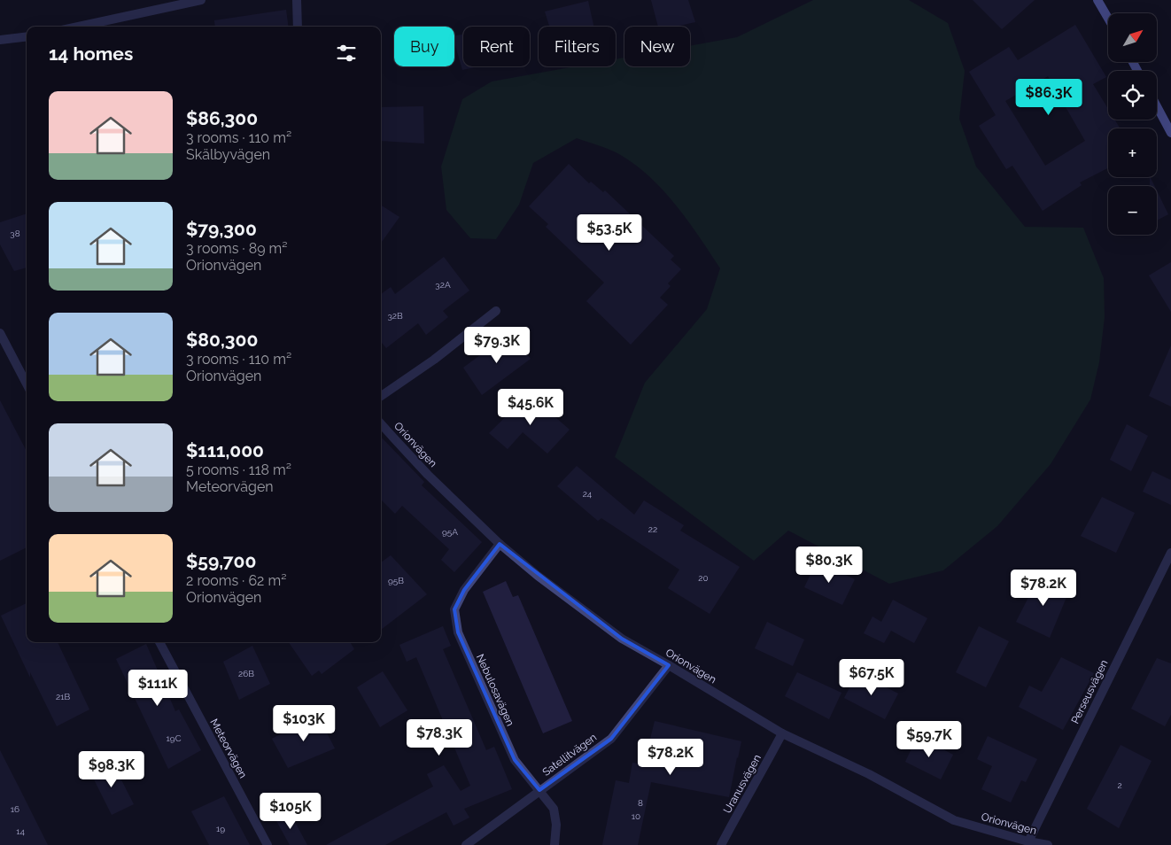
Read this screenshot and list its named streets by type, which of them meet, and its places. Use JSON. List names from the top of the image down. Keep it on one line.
{"streets":{"street":["Orionvägen","Nebulosavägen","Perseusvägen","Meteorvägen","Satellitvägen","Uranusvägen"]},"crossings":[["Orionvägen","Nebulosavägen"],["Orionvägen","Perseusvägen"],["Orionvägen","Satellitvägen"],["Orionvägen","Uranusvägen"],["Nebulosavägen","Satellitvägen"]],"house_numbers":["38","32A","32B","24","22","95A","20","95B","26B","21B","19C","2","8","16","10","19","14"],"north":"top right","page":{"map_buttons":["+","−"],"chip":["Buy","Rent","Filters","New"],"heading":"14 homes","price":["$86.3K","$53.5K","$79.3K","$45.6K","$80.3K","$78.2K","$67.5K","$111K","$103K","$78.3K","$59.7K","$78.2K","$98.3K","$105K"],"list":[{"name":"$86,300","note":"3 rooms · 110 m² · Skälbyvägen"},{"name":"$79,300","note":"3 rooms · 89 m² · Orionvägen"},{"name":"$80,300","note":"3 rooms · 110 m² · Orionvägen"},{"name":"$111,000","note":"5 rooms · 118 m² · Meteorvägen"},{"name":"$59,700","note":"2 rooms · 62 m² · Orionvägen"}]}}
